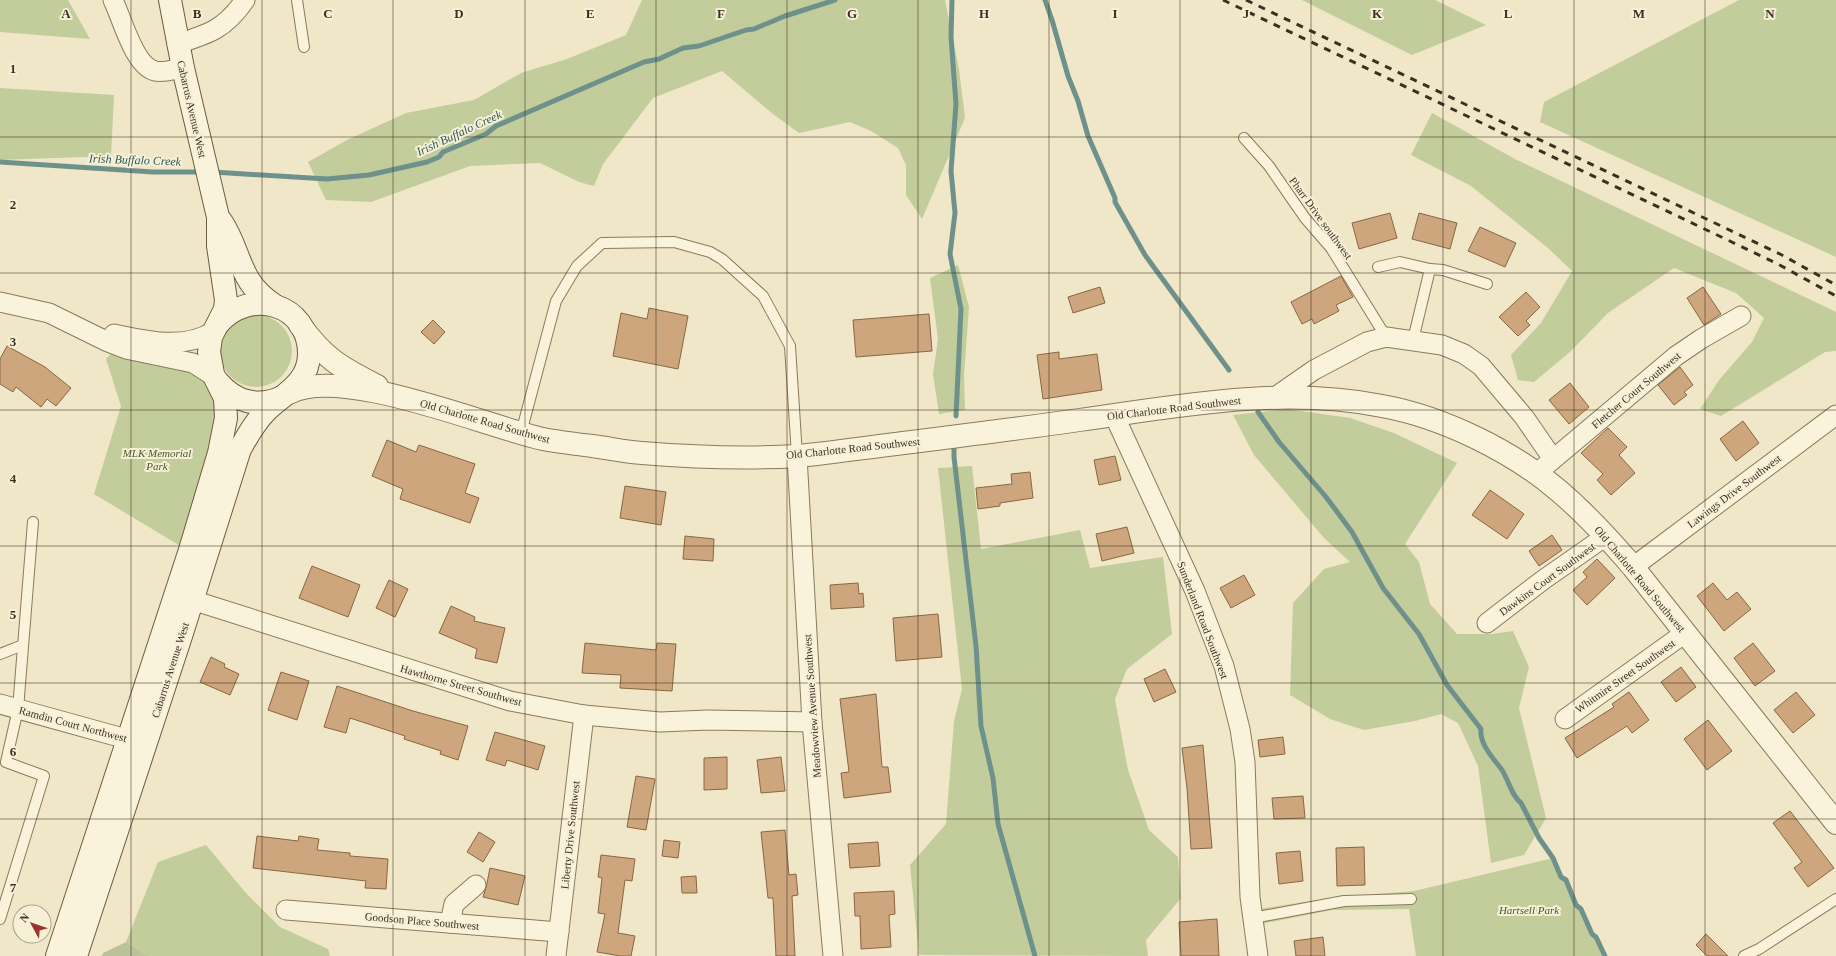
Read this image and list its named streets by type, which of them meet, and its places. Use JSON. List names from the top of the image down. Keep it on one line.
{"streets":{"main road":["Cabarrus Avenue West","Old Charlotte Road Southwest"],"street":["Fletcher Court Southwest","Lawings Drive Southwest","Dawkins Court Southwest","Sunderland Road Southwest","Whitmire Street Southwest","Hawthorne Street Southwest","Meadowview Avenue Southwest","Ramdin Court Northwest","Liberty Drive Southwest","Goodson Place Southwest"],"lane":["Pharr Drive southwest"]},"crossings":[["Cabarrus Avenue West","Old Charlotte Road Southwest"],["Cabarrus Avenue West","Hawthorne Street Southwest"],["Cabarrus Avenue West","Ramdin Court Northwest"],["Fletcher Court Southwest","Old Charlotte Road Southwest"],["Old Charlotte Road Southwest","Lawings Drive Southwest"],["Old Charlotte Road Southwest","Dawkins Court Southwest"],["Old Charlotte Road Southwest","Sunderland Road Southwest"],["Old Charlotte Road Southwest","Whitmire Street Southwest"],["Old Charlotte Road Southwest","Meadowview Avenue Southwest"],["Hawthorne Street Southwest","Meadowview Avenue Southwest"],["Hawthorne Street Southwest","Liberty Drive Southwest"],["Liberty Drive Southwest","Goodson Place Southwest"]],"water":["Irish Buffalo Creek"],"parks":["MLK Memorial Park","Hartsell Park"],"north":"top left","grid":{"columns":["A","B","C","D","E","F","G","H","I","J","K","L","M","N"],"rows":["1","2","3","4","5","6","7"]}}
